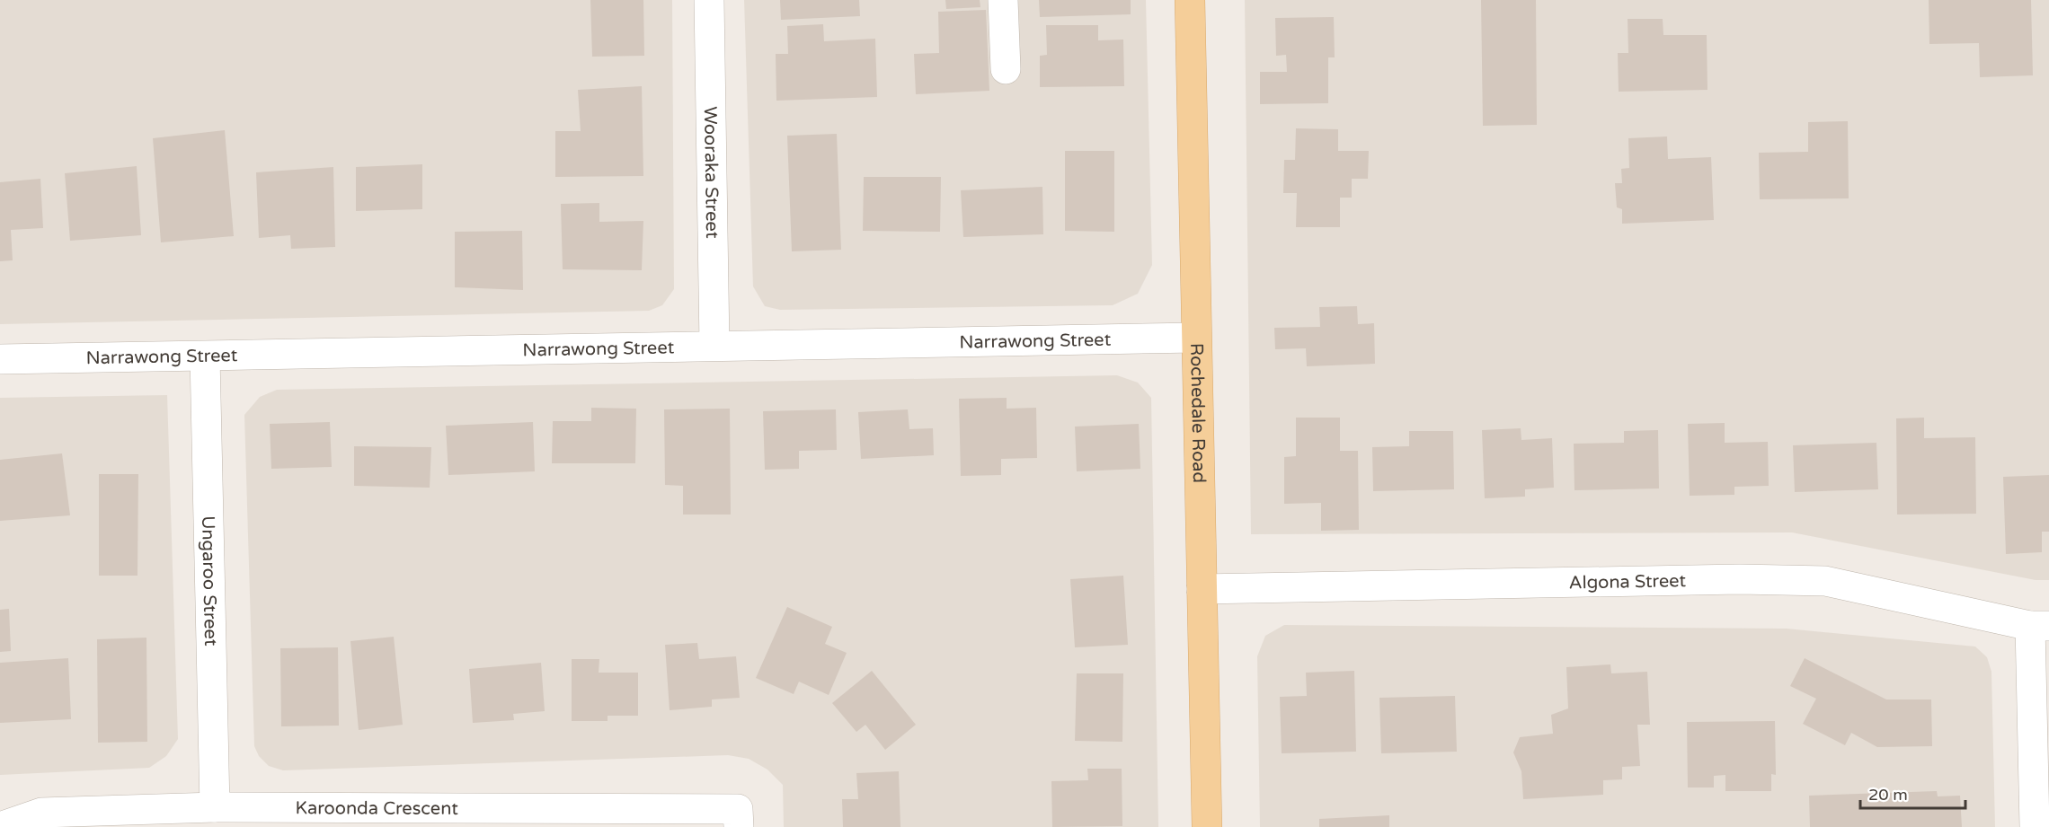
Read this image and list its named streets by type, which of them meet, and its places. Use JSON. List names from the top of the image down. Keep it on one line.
{"streets":{"main road":["Rochedale Road"],"street":["Wooraka Street","Narrawong Street","Algona Street","Ungaroo Street","Karoonda Crescent"]},"crossings":[["Wooraka Street","Narrawong Street"],["Narrawong Street","Rochedale Road"],["Narrawong Street","Ungaroo Street"],["Rochedale Road","Algona Street"],["Ungaroo Street","Karoonda Crescent"]],"scale_bar":"20 m"}
